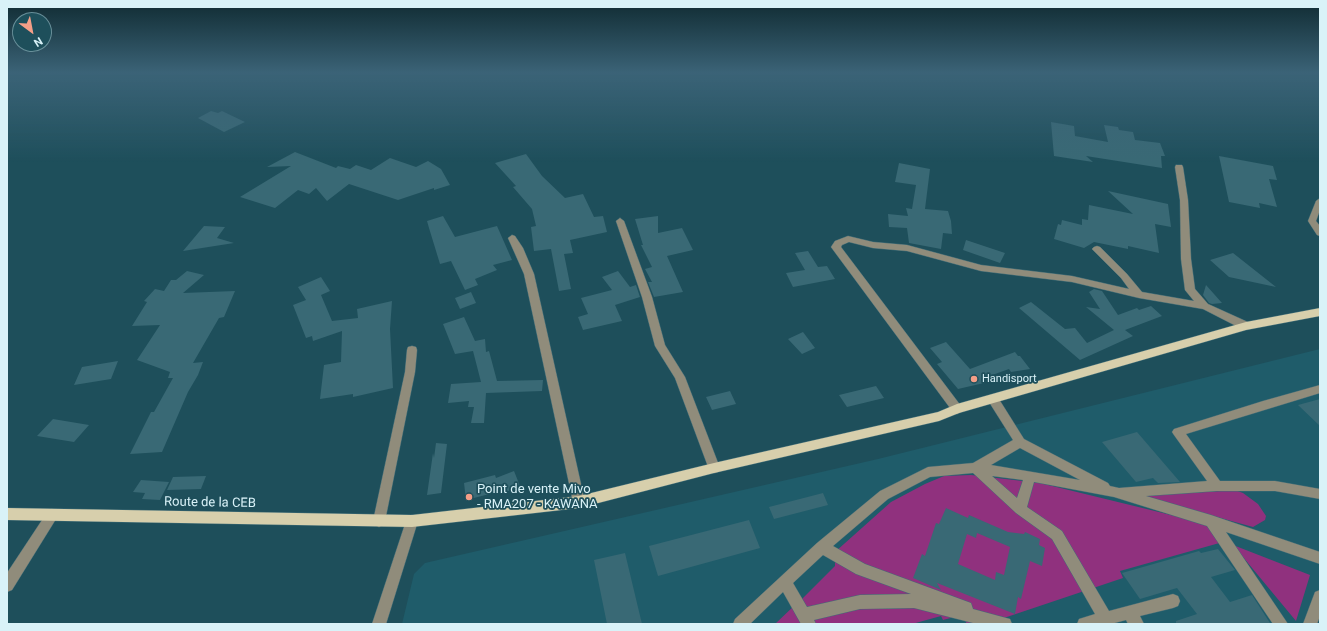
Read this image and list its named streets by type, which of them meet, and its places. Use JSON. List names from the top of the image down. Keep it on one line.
{"streets":{"main road":["Route de la CEB"]},"places":["Handisport","Point de vente Mivo - RMA207 - KAWANA"],"north":"bottom right"}
